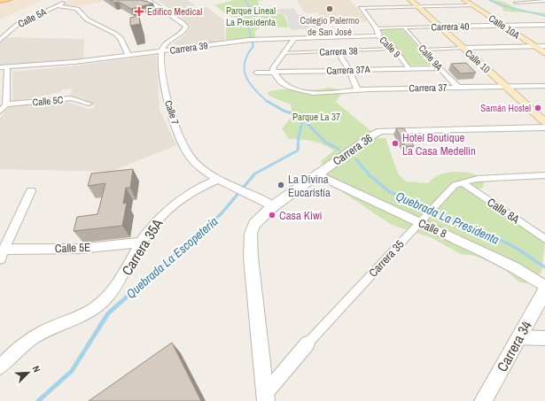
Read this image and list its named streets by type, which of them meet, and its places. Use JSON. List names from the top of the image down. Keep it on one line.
{"streets":{"main road":["Calle 10A","Calle 10"],"street":["Calle 5A","Carrera 40","Calle 9","Carrera 39","Carrera 38","Calle 9A","Carrera 37A","Carrera 37","Calle 5C","Calle 7","Carrera 36","Calle 8A","Calle 8","Carrera 35A","Calle 5E","Carrera 35","Carrera 34"]},"crossings":[["Carrera 40","Calle 10A"],["Carrera 40","Calle 9"],["Carrera 40","Calle 9A"],["Carrera 40","Calle 10"],["Calle 9","Carrera 39"],["Calle 9","Carrera 38"],["Calle 9","Calle 10"],["Calle 9","Carrera 37A"],["Carrera 39","Calle 7"],["Calle 9A","Carrera 37A"],["Calle 9A","Carrera 37"],["Calle 10","Carrera 37"],["Carrera 37A","Carrera 37"],["Calle 7","Carrera 36"],["Calle 7","Carrera 35A"],["Carrera 36","Calle 8"],["Carrera 36","Carrera 35"],["Calle 8A","Carrera 35"],["Calle 8","Carrera 35"],["Carrera 35A","Calle 5E"]],"water":["Quebrada La Presidenta","Quebrada La Escopetería"],"parks":["Parque Lineal La Presidenta","Parque La 37"],"places":{"other":["Colegio Palermo de San José","Samán Hostel","Hotel Boutique La Casa Medellin","La Divina Eucaristía","Casa Kiwi"],"health":["Edifico Medical"]},"north":"top right"}
